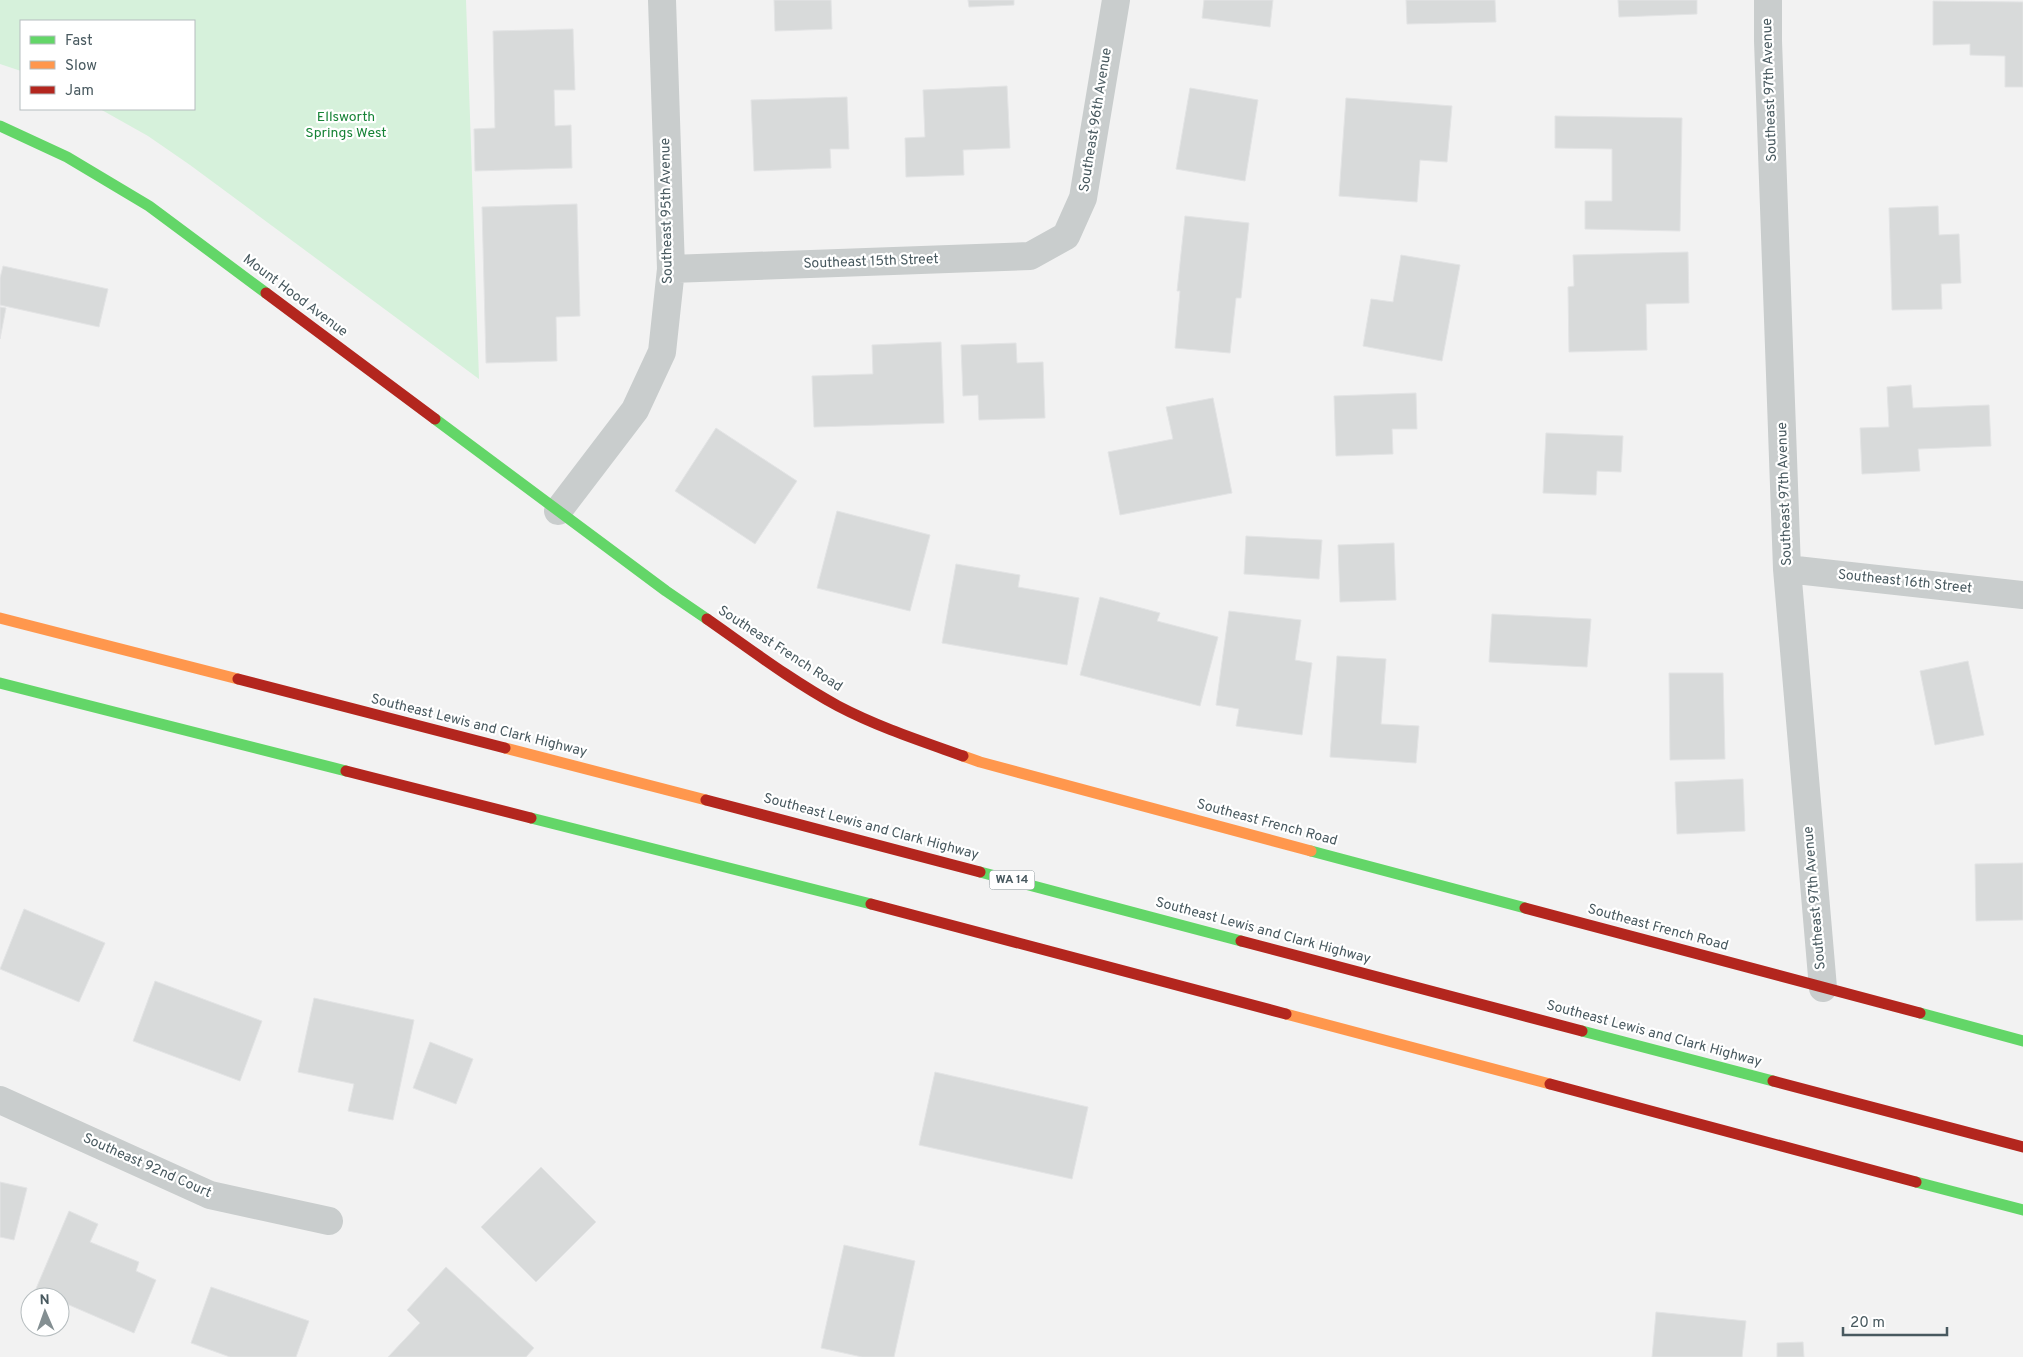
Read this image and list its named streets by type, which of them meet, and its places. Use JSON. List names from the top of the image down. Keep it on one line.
{"streets":{"main road":["Mount Hood Avenue","Southeast French Road","Southeast Lewis and Clark Highway","WA 14"],"street":["Southeast 97th Avenue","Southeast 96th Avenue","Southeast 95th Avenue","Southeast 15th Street","Southeast 16th Street","Southeast 92nd Court"]},"crossings":[["Southeast 97th Avenue","Southeast 16th Street"],["Southeast 97th Avenue","Southeast French Road"],["Southeast 96th Avenue","Southeast 15th Street"],["Southeast 95th Avenue","Southeast 15th Street"],["Southeast 95th Avenue","Mount Hood Avenue"],["Southeast 95th Avenue","Southeast French Road"],["Mount Hood Avenue","Southeast French Road"]],"parks":["Ellsworth Springs West"],"legend":["Fast","Slow","Jam"],"scale_bar":"20 m","north":"top"}
